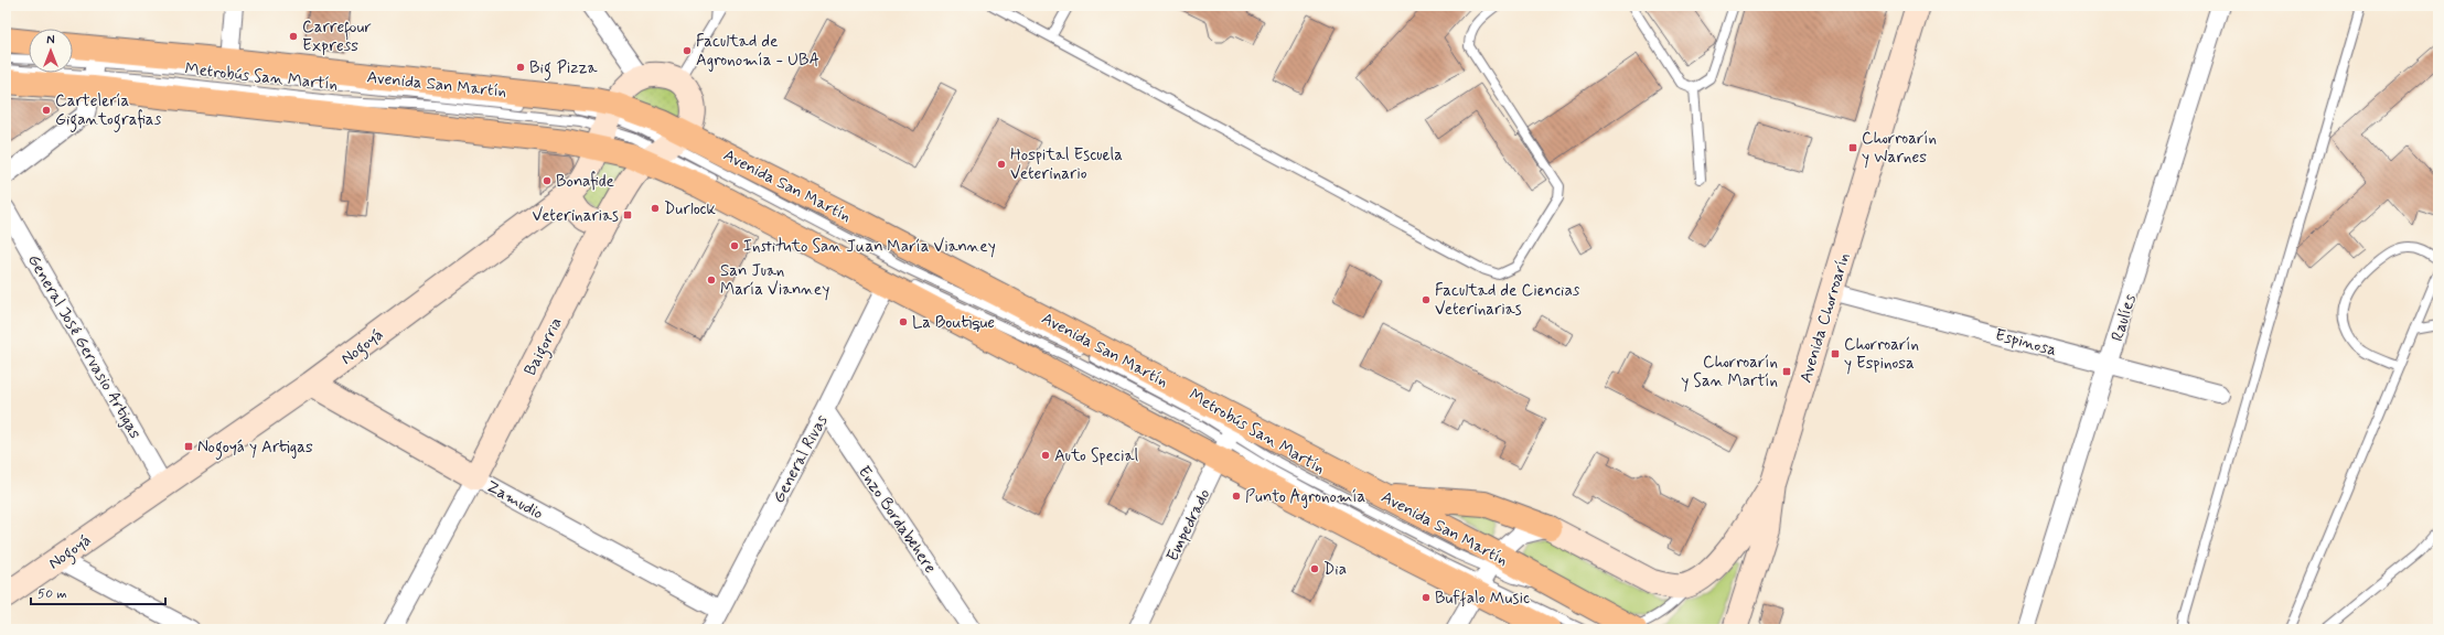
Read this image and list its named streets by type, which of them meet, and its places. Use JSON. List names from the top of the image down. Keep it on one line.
{"streets":{"main road":["Avenida San Martín"],"street":["Avenida Chorroarín","Raulíes","Espinosa","General José Gervasio Artigas","Nogoyá","Baigorria","General Rivas","Zamudio","Enzo Bordabehere","Empedrado"],"lane":["Metrobús San Martín"]},"crossings":[["Metrobús San Martín","Avenida San Martín"],["Metrobús San Martín","Baigorria"],["Metrobús San Martín","Empedrado"],["Avenida San Martín","Nogoyá"],["Avenida San Martín","Baigorria"],["Avenida San Martín","General Rivas"],["Avenida San Martín","Empedrado"],["Avenida Chorroarín","Espinosa"],["Raulíes","Espinosa"],["General José Gervasio Artigas","Nogoyá"],["Nogoyá","Zamudio"],["Baigorria","Zamudio"],["General Rivas","Zamudio"],["General Rivas","Enzo Bordabehere"]],"places":{"other":["Carrefour Express","Facultad de Agronomía - UBA","Big Pizza","Cartelería Gigantografias","Hospital Escuela Veterinario","Bonafide","Durlock","Instituto San Juan María Vianney","San Juan María Vianney","Facultad de Ciencias Veterinarias","La Boutique","Auto Special","Punto Agronomía","Dia","Buffalo Music"],"transit":["Chorroarín y Warnes","Veterinarias","Chorroarín y Espinosa","Chorroarín y San Martín","Nogoyá y Artigas"]},"scale_bar":"50 m","north":"top"}
